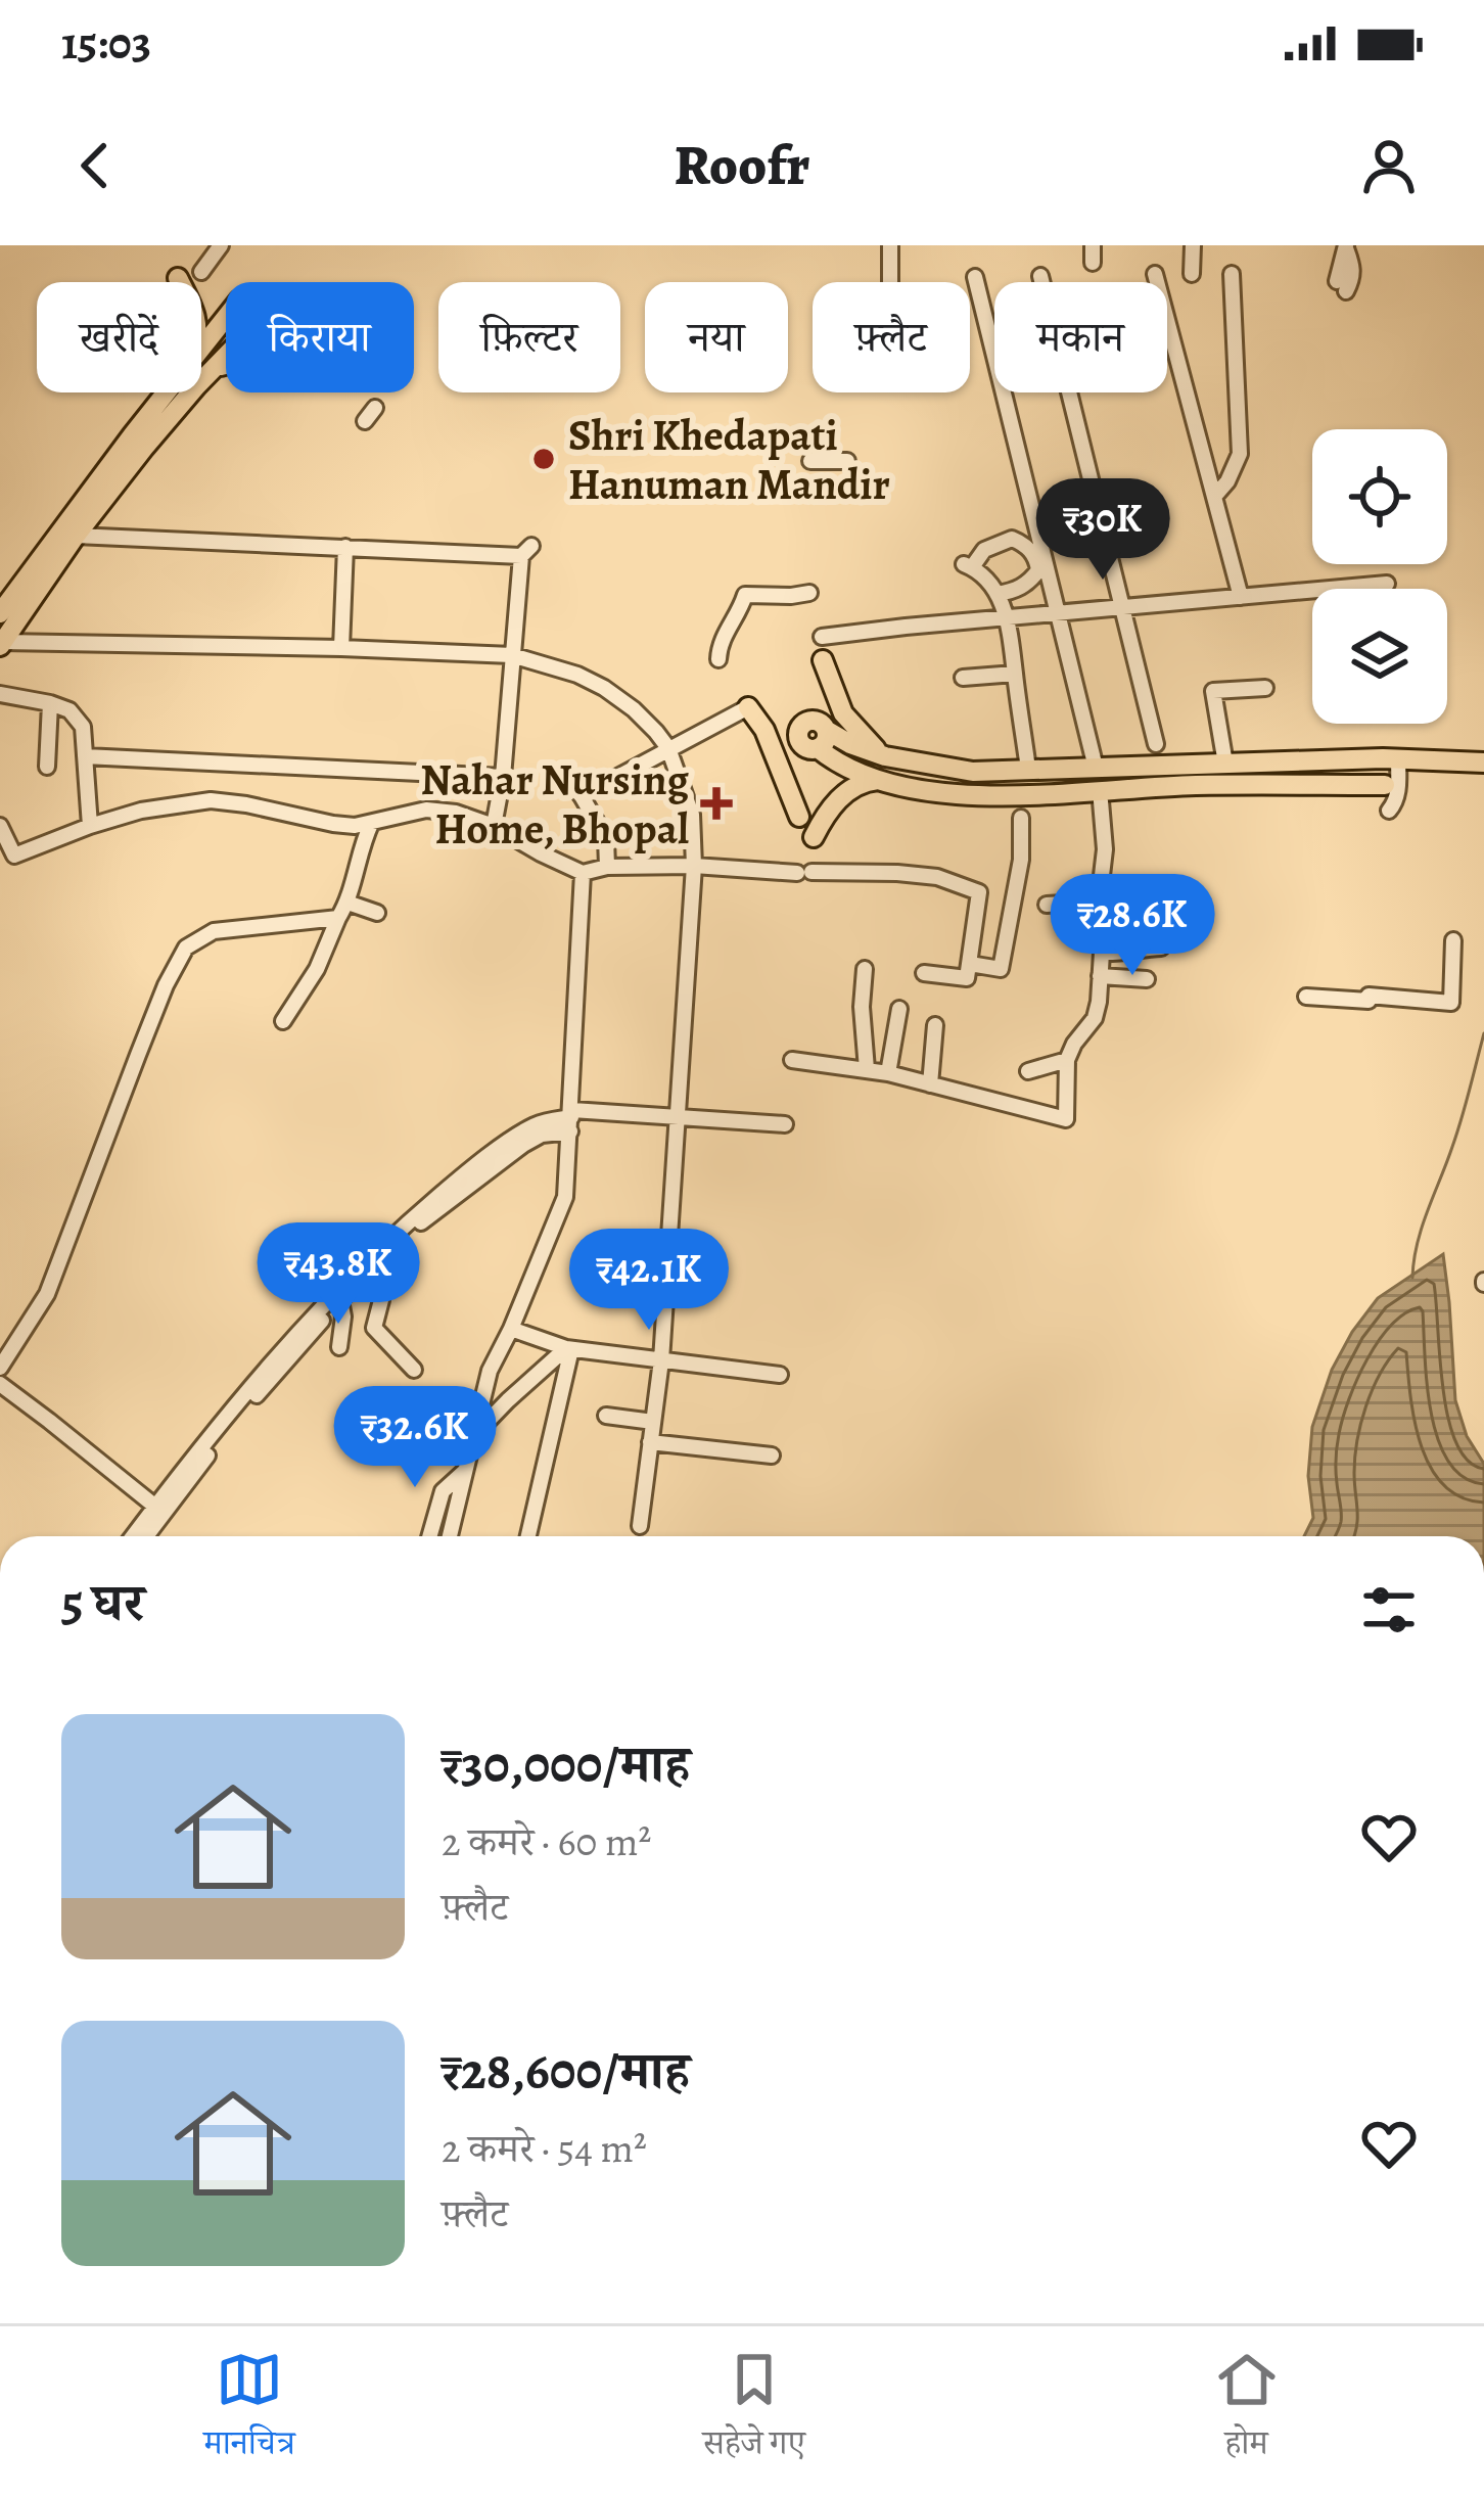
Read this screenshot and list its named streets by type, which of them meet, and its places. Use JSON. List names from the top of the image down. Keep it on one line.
{"places":{"other":["Shri Khedapati Hanuman Mandir"],"health":["Nahar Nursing Home, Bhopal"]},"page":{"status":"15:03","header":"Roofr","chip":["खरीदें","किराया","फ़िल्टर","नया","फ़्लैट","मकान"],"price":["₹30K","₹28.6K","₹43.8K","₹42.1K","₹32.6K"],"heading":"5 घर","list":[{"name":"₹30,000/माह","note":"2 कमरे · 60 m² · फ़्लैट"},{"name":"₹28,600/माह","note":"2 कमरे · 54 m² · फ़्लैट"}],"tabs":["मानचित्र","सहेजे गए","होम"]}}
